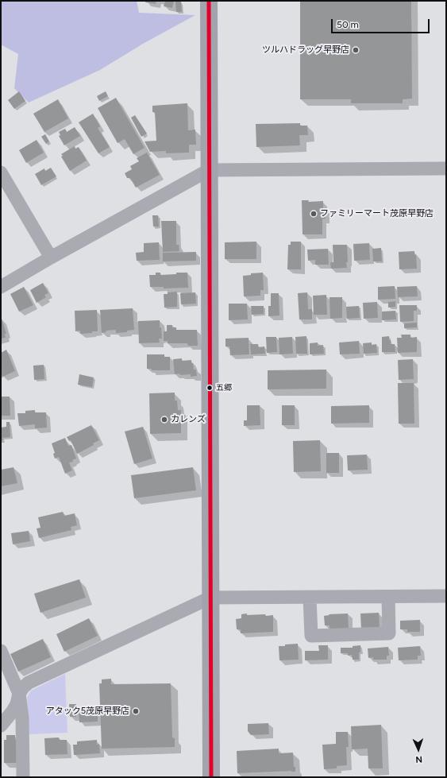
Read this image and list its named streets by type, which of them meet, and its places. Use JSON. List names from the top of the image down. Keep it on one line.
{"places":["ツルハドラッグ早野店","ファミリーマート茂原早野店","五郷","カレンズ","アタック5茂原早野店"],"scale_bar":"50 m","north":"bottom"}
